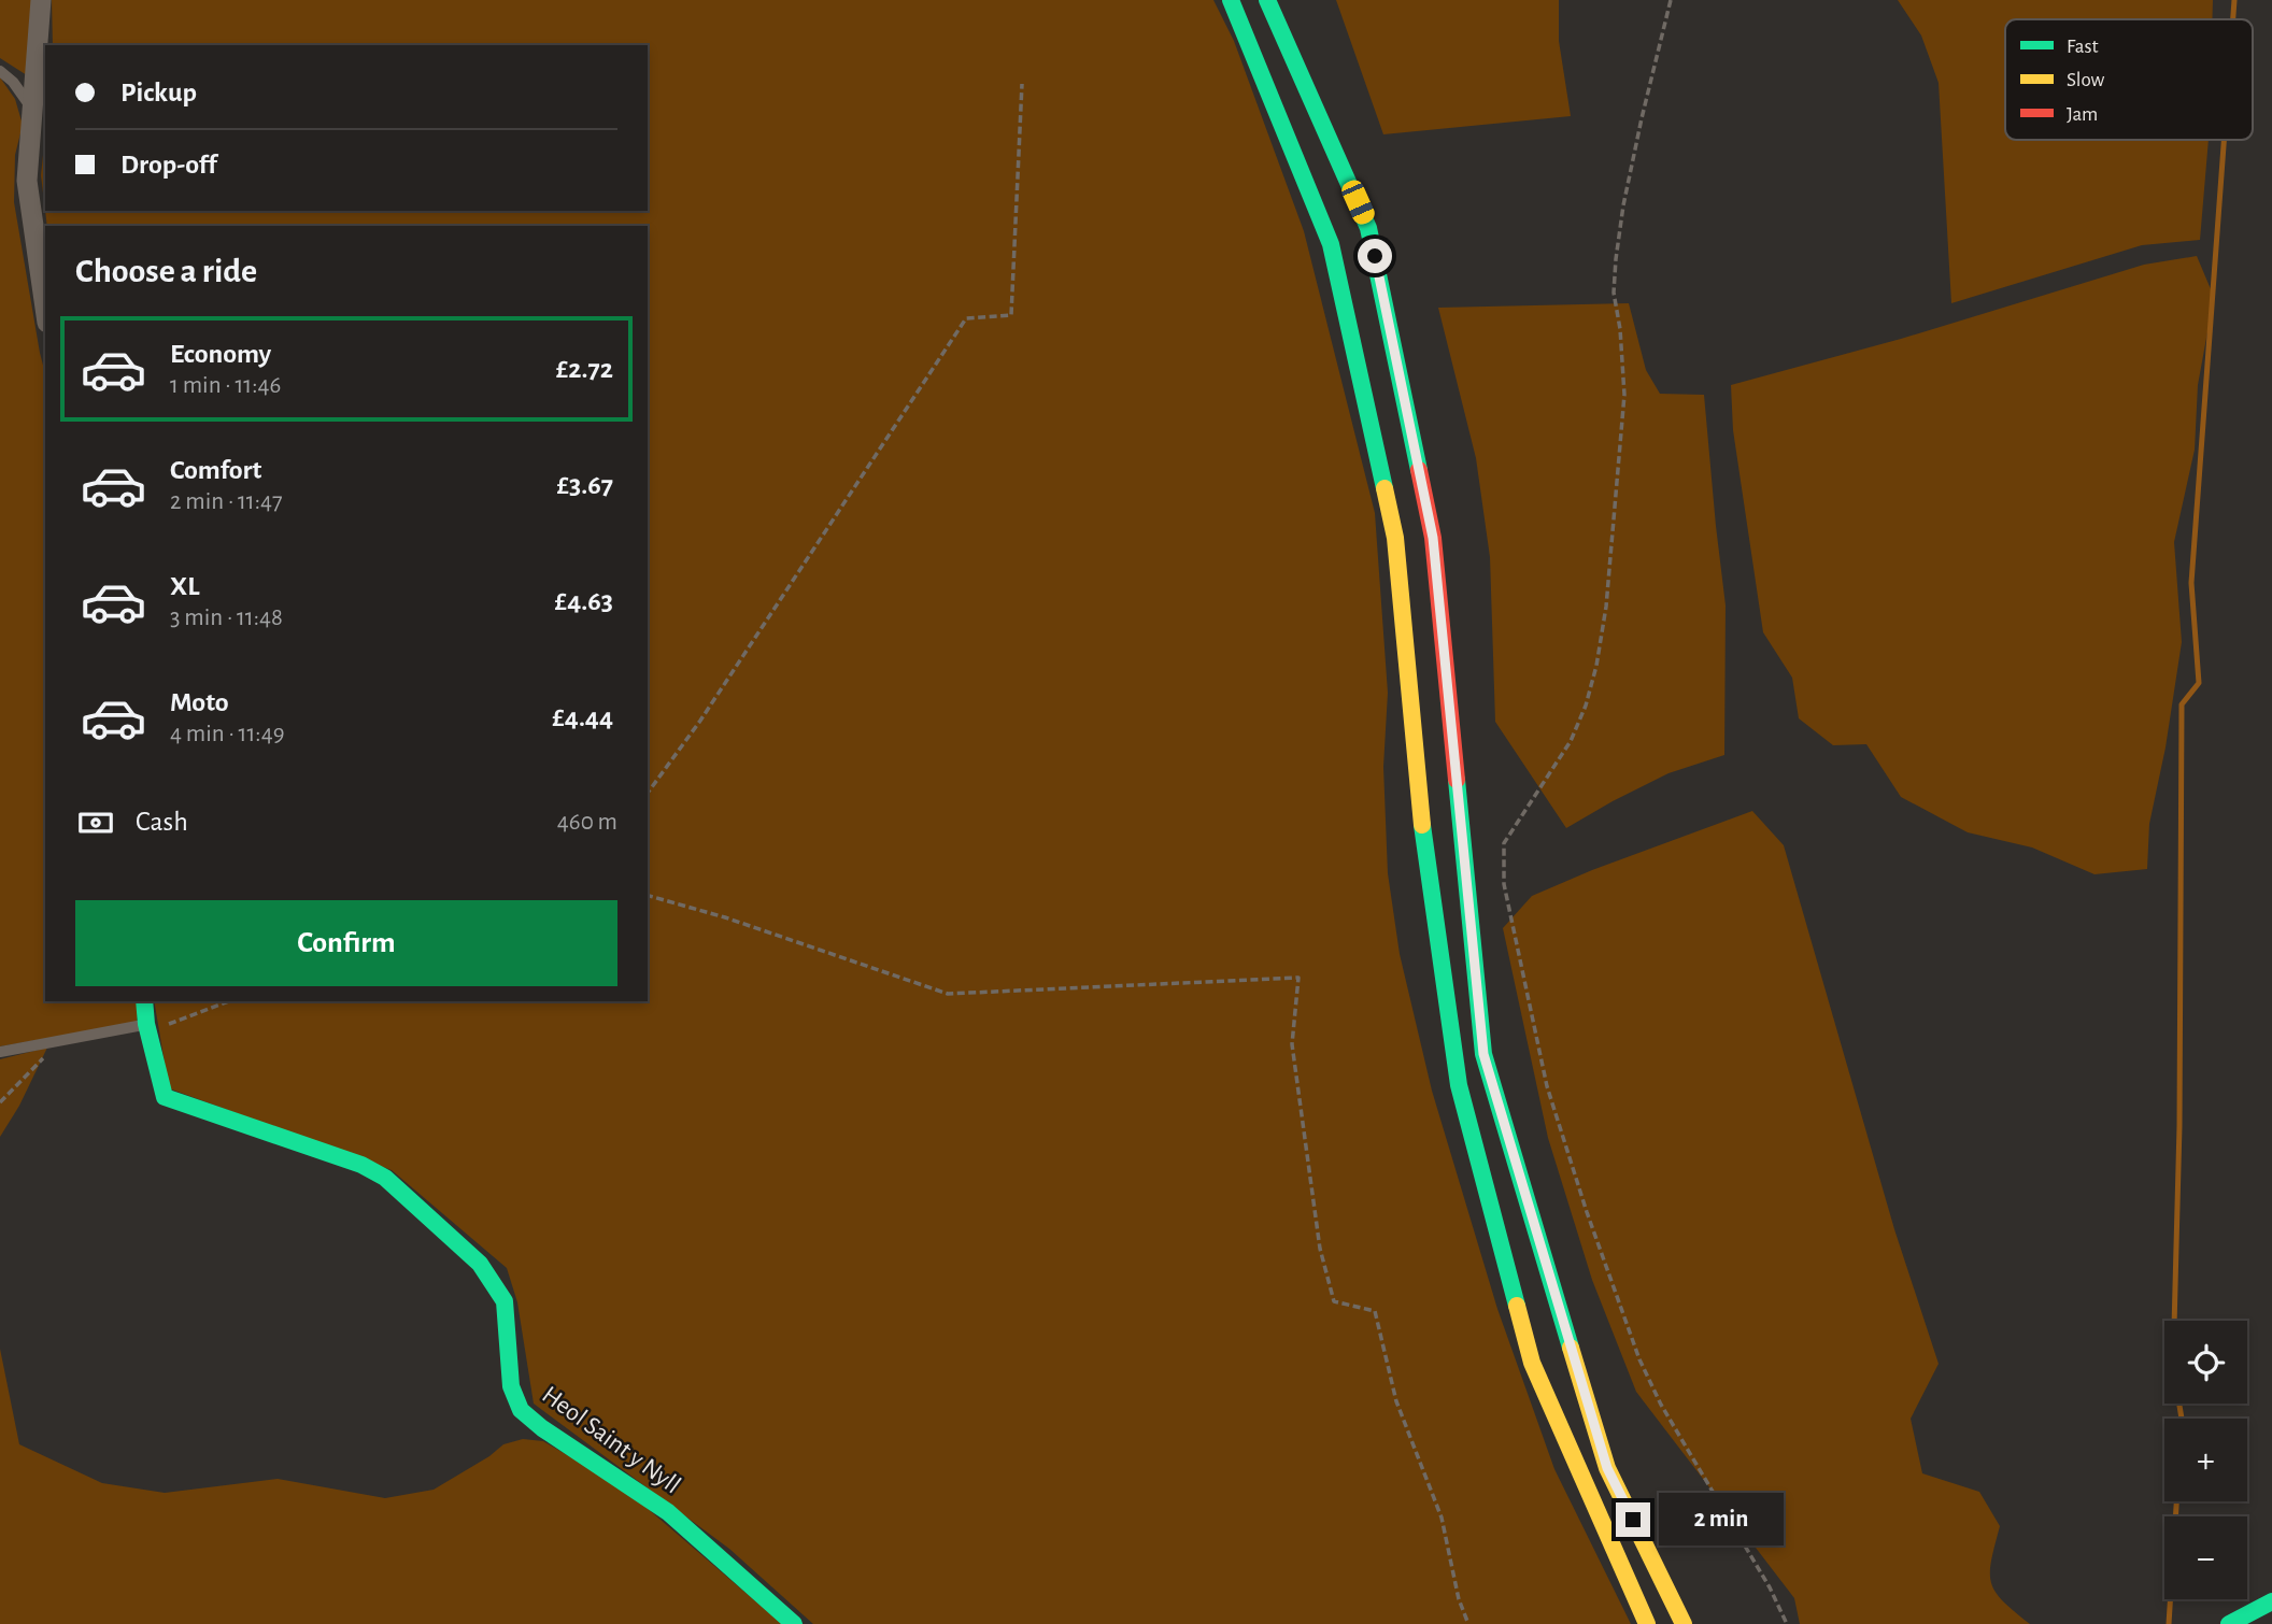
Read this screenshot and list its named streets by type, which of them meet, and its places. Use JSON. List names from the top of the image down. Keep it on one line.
{"streets":{"main road":["Heol Saint y Nyll"]},"legend":["Fast","Slow","Jam"],"page":{"banner":["Pickup","Drop-off"],"heading":"Choose a ride","list":[{"name":"Economy","note":"1 min · 11:46","value":"£2.72"},{"name":"Comfort","note":"2 min · 11:47","value":"£3.67"},{"name":"XL","note":"3 min · 11:48","value":"£4.63"},{"name":"Moto","note":"4 min · 11:49","value":"£4.44"}],"pay":["Cash","460 m"],"buttons":"Confirm","map_buttons":["+","−"],"bubble":"2 min"}}
